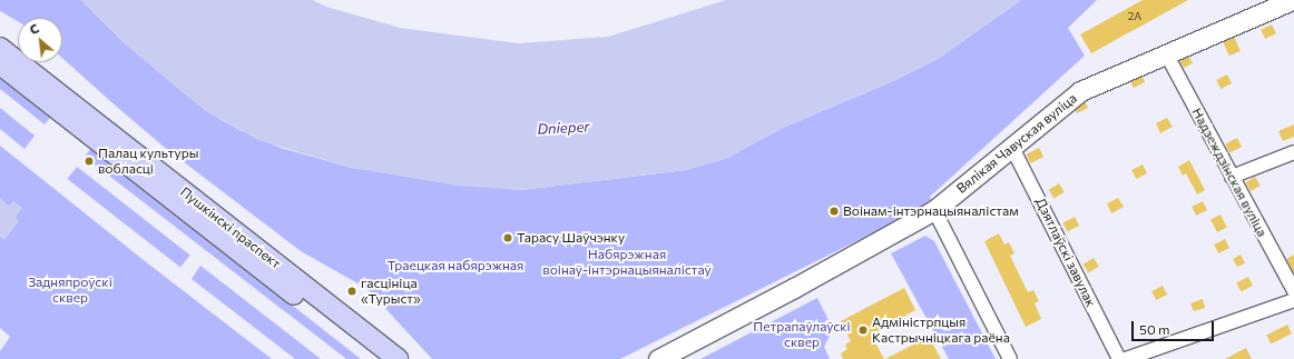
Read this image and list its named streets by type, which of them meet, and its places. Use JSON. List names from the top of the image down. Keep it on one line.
{"streets":{"main road":["Вялікая Чавуская вуліца","Пушкінскі праспект"],"street":["Надзеждзінская вуліца","Дзятлаўскі завулак"]},"crossings":[["Вялікая Чавуская вуліца","Надзеждзінская вуліца"],["Вялікая Чавуская вуліца","Дзятлаўскі завулак"]],"water":["Dnieper"],"parks":["Набярэжная воінаў-інтэрнацыяналістаў","Траецкая набярэжная","Задняпроўскі сквер","Петрапаўлаўскі сквер"],"places":["Палац культуры вобласці","Воінам-інтэрнацыяналістам","Тарасу Шаўчэнку","гасцініца «Турыст»","Адміністрпцыя Кастрычніцкага раёна"],"house_numbers":["2А"],"scale_bar":"50 m","north":"top left"}
